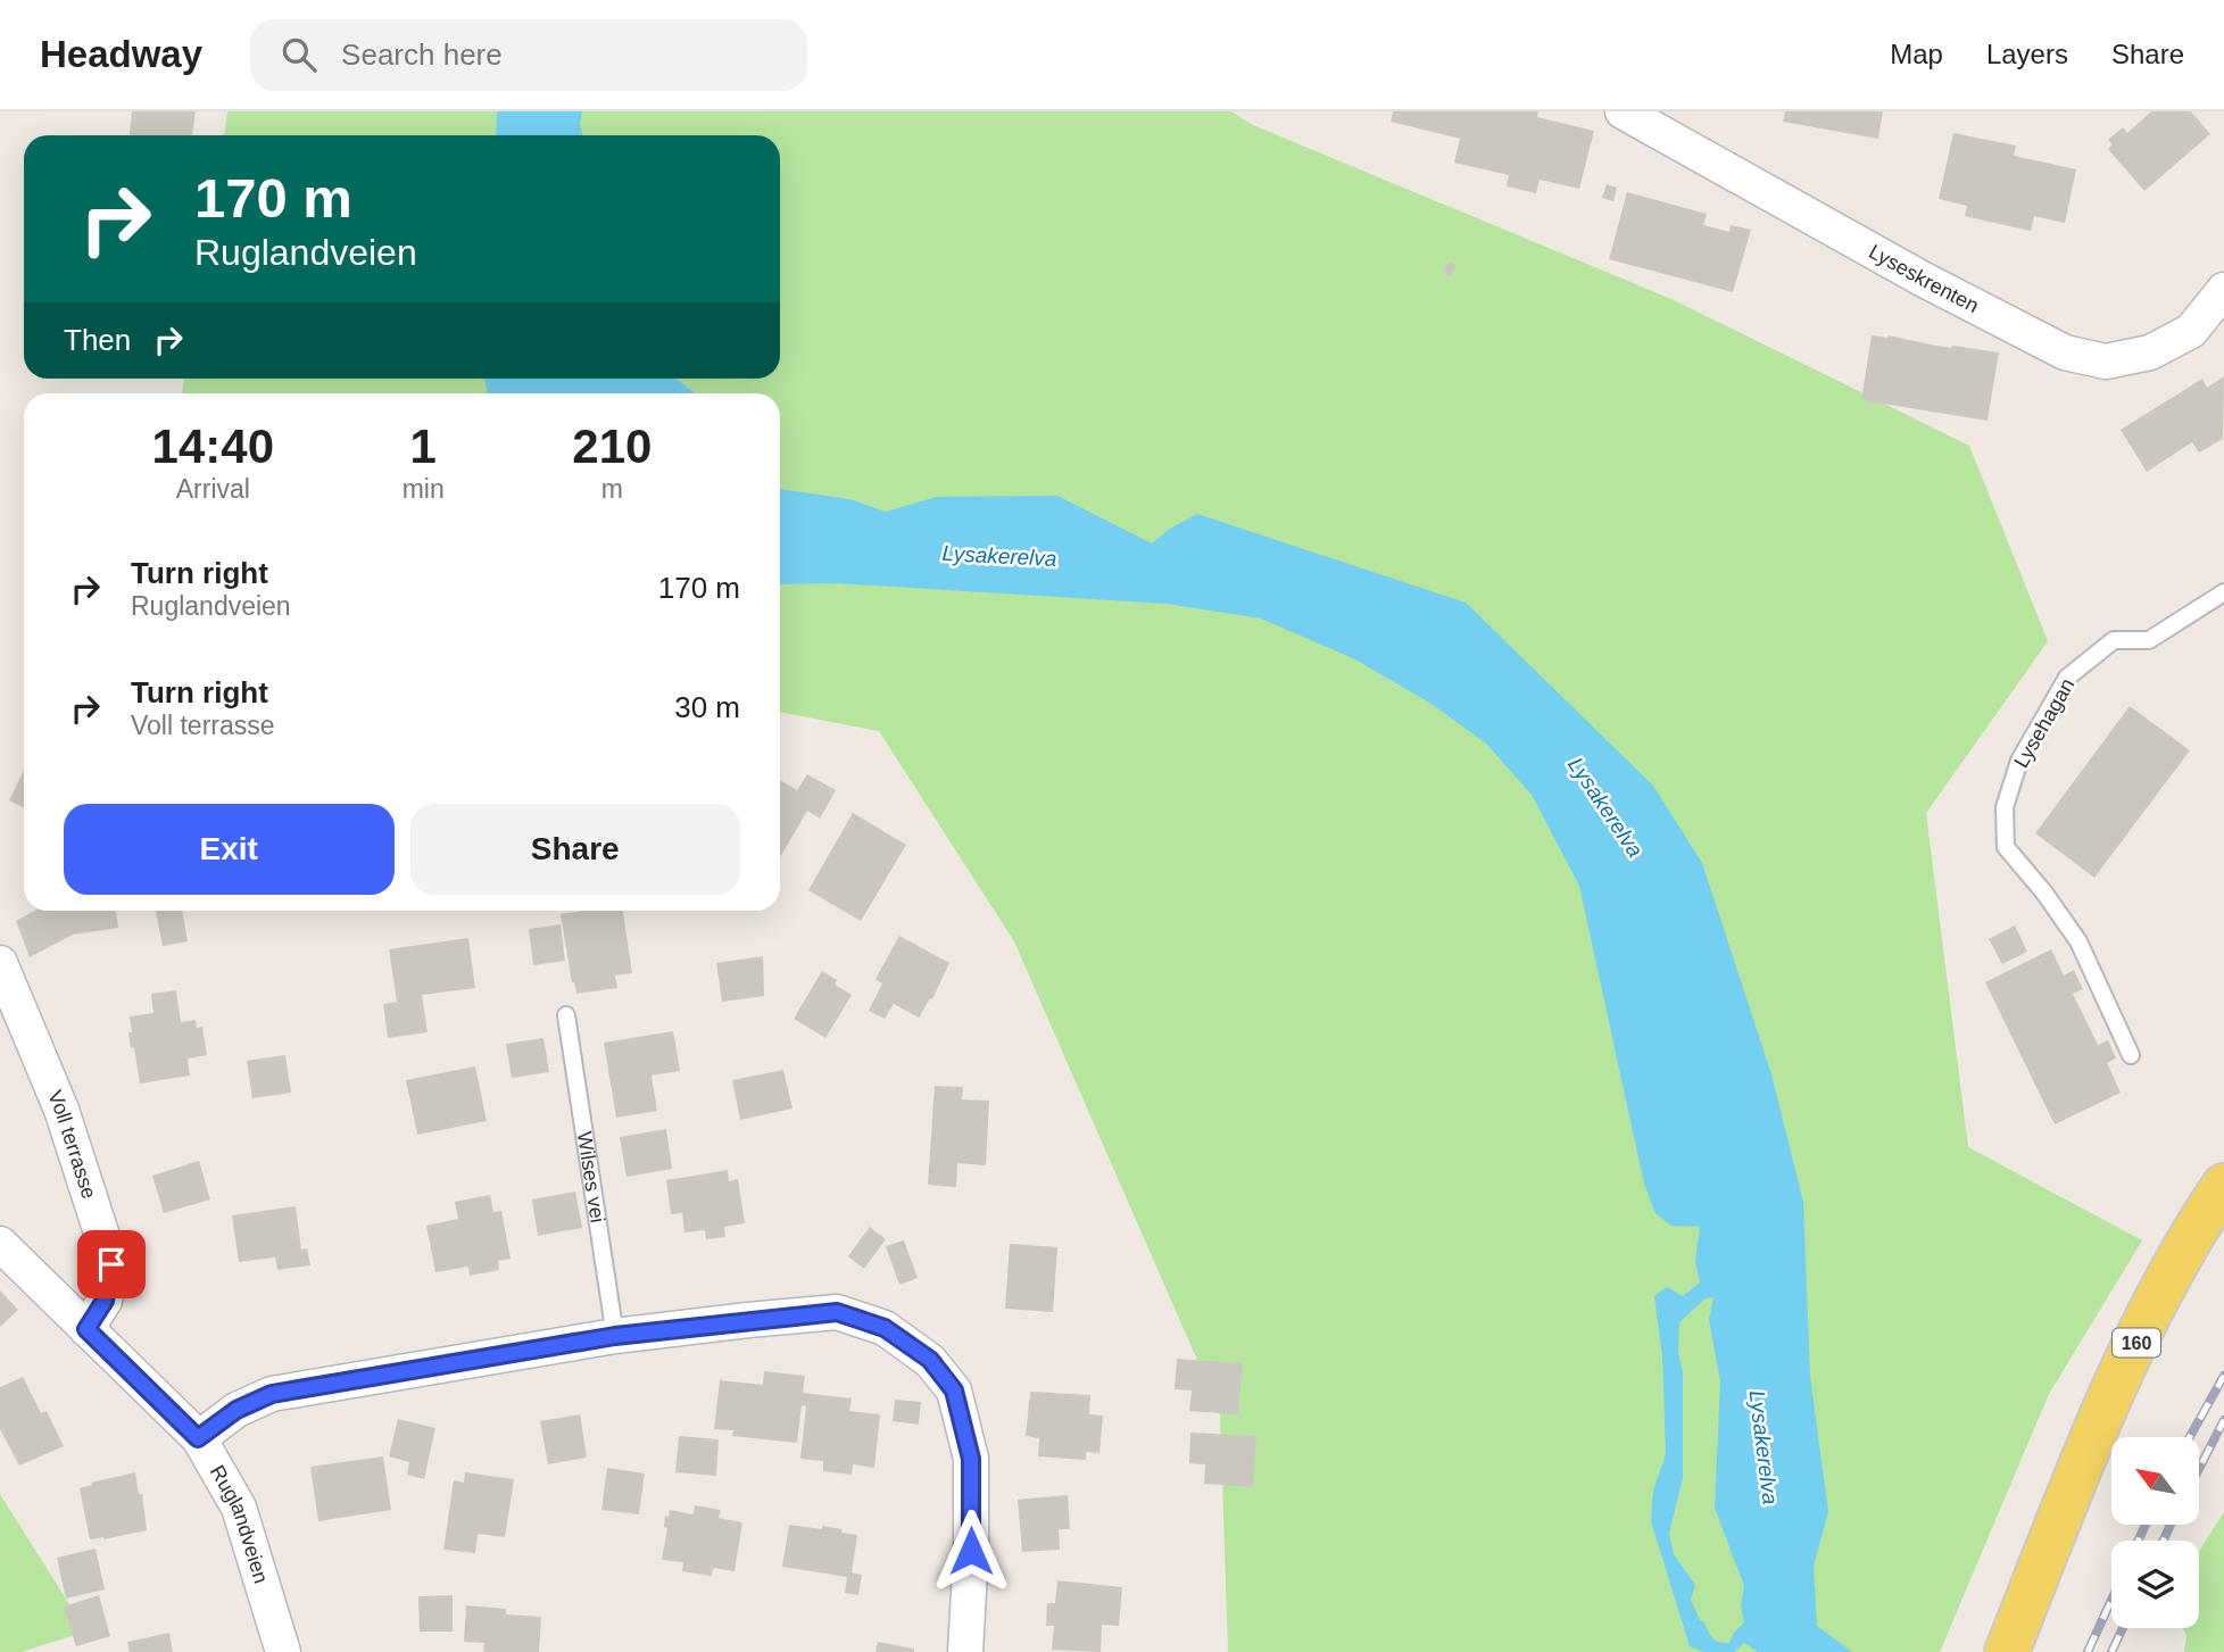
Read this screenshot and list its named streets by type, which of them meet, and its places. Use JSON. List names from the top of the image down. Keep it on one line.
{"streets":{"main road":["160"],"street":["Lyseskrenten","Voll terrasse","Ruglandveien"],"lane":["Lysehagan","Wilses vei"]},"crossings":[["Voll terrasse","Ruglandveien"]],"water":["Lysakerelva"],"north":"top left","page":{"header":"Headway","search":"Search here","nav":["Map","Layers","Share"],"turn":["170 m","Ruglandveien"],"then":"Then","eta":["14:40","Arrival","1","min","210","m"],"list":[{"name":"Turn right","note":"Ruglandveien","value":"170 m"},{"name":"Turn right","note":"Voll terrasse","value":"30 m"}],"buttons":["Exit","Share"]}}
